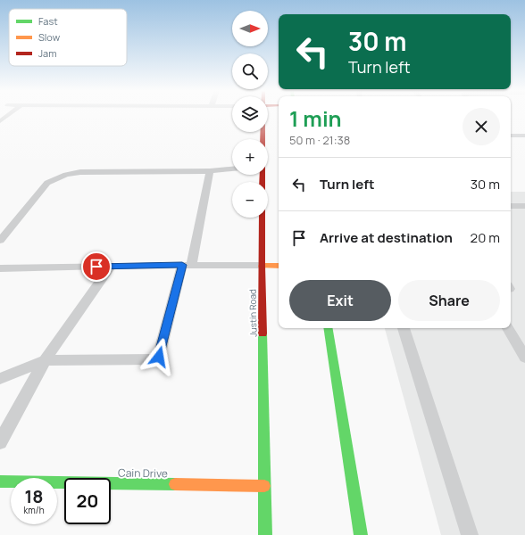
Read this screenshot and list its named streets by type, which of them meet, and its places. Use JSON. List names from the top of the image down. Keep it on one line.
{"streets":{"main road":["Justin Road","Cain Drive"]},"crossings":[["Justin Road","Cain Drive"]],"legend":["Fast","Slow","Jam"],"north":"right","page":{"map_buttons":["+","−"],"turn":["30 m","Turn left"],"heading":["1 min","50 m · 21:38"],"list":[{"name":"Turn left","value":"30 m"},{"name":"Arrive at destination","value":"20 m"}],"buttons":["Exit","Share"],"speed":"18 km/h","limit":"20"}}
